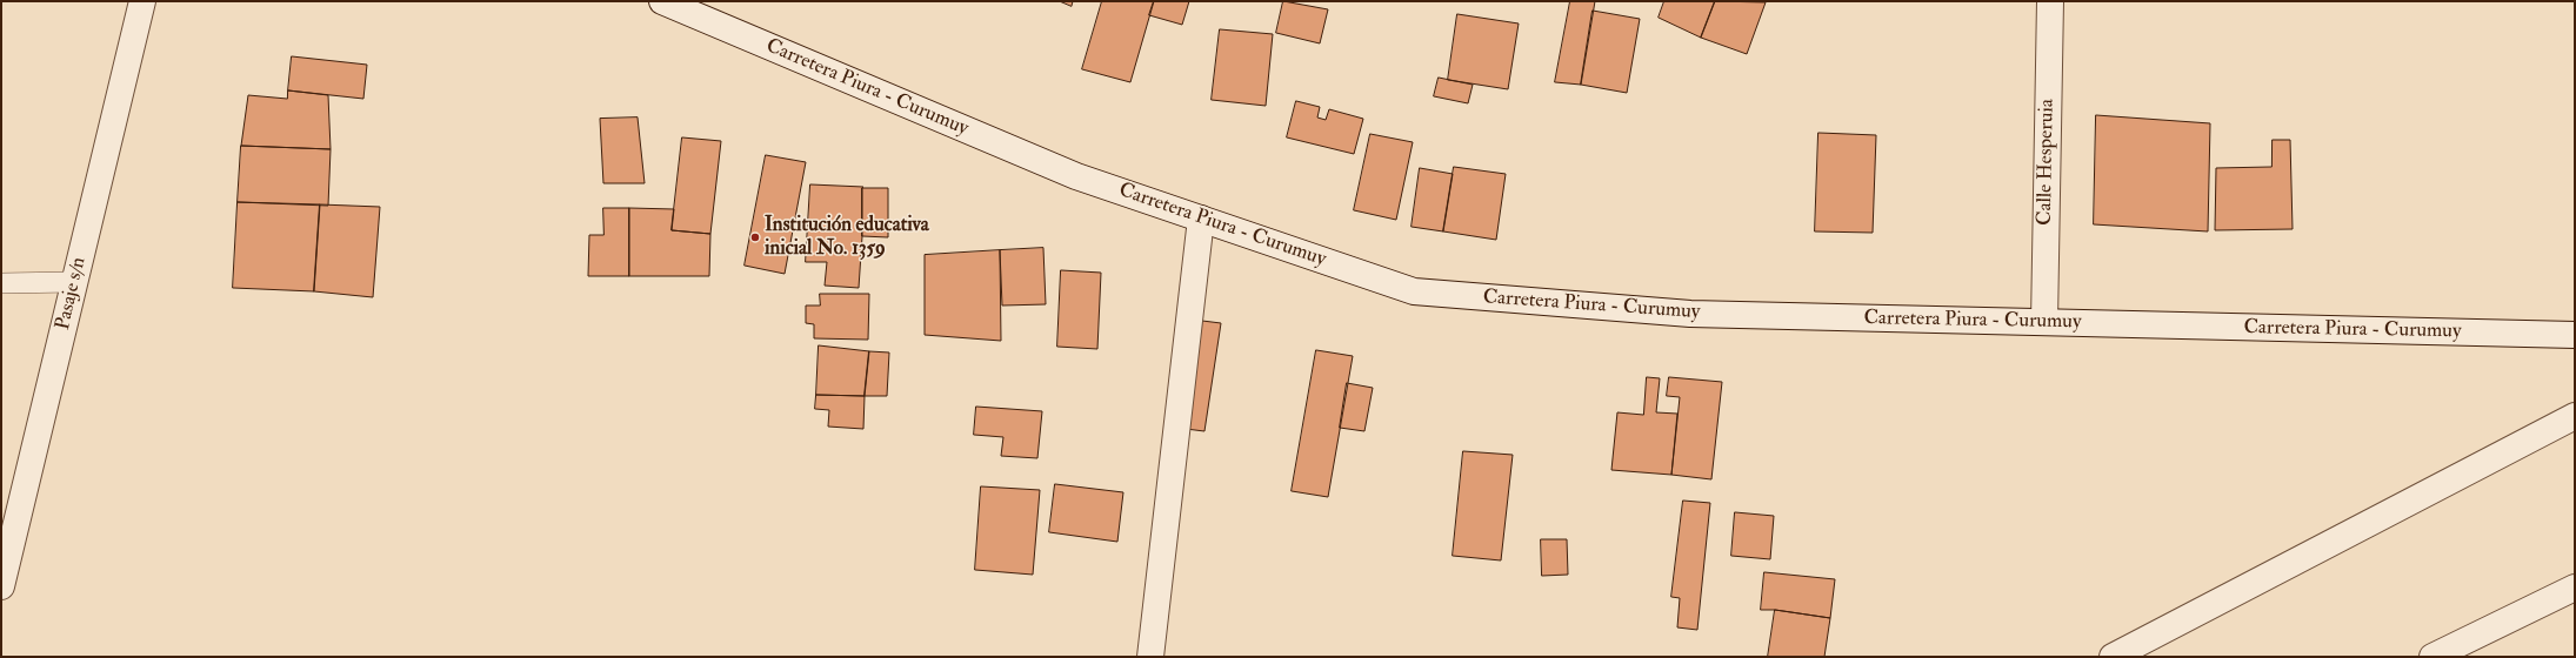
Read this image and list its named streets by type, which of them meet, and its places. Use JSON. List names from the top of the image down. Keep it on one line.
{"streets":{"street":["Carretera Piura - Curumuy","Calle Hesperuia","Pasaje s/n"]},"crossings":[["Carretera Piura - Curumuy","Calle Hesperuia"]],"places":["Institución educativa inicial No. 1359"]}
